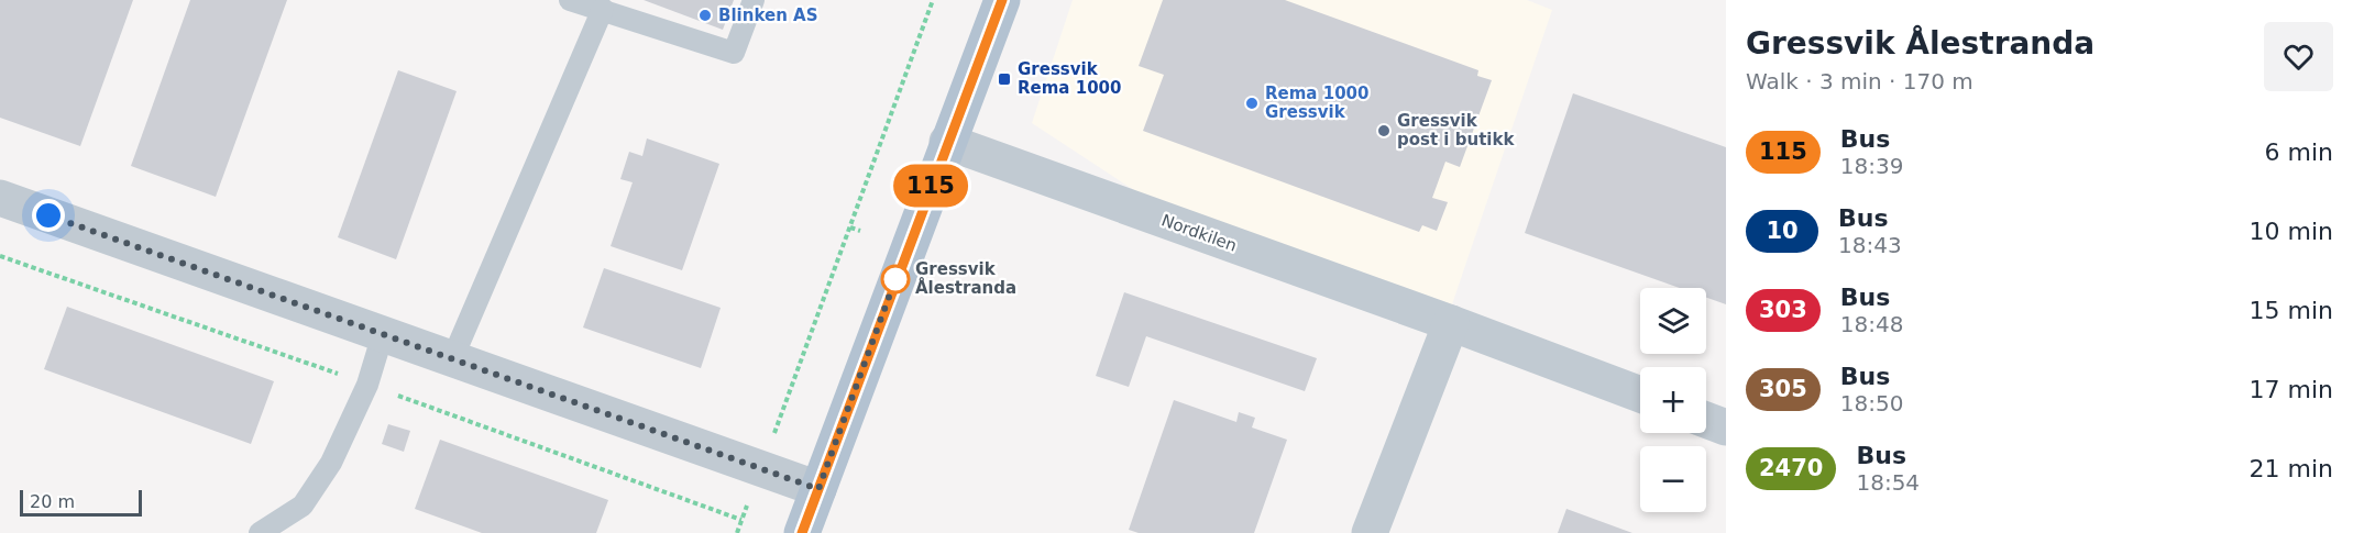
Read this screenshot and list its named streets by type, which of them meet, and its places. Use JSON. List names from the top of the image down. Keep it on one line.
{"streets":{"street":["Nordkilen"]},"places":{"other":["Blinken AS","Rema 1000 Gressvik","Gressvik post i butikk","Gressvik Ålestranda"],"transit":["Gressvik Rema 1000"]},"lines":["bus line 115"],"scale_bar":"20 m","page":{"on_map":"115","heading":["Gressvik Ålestranda","Walk · 3 min · 170 m"],"list":[{"mark":"115","name":"Bus","note":"18:39","value":"6 min"},{"mark":"10","name":"Bus","note":"18:43","value":"10 min"},{"mark":"303","name":"Bus","note":"18:48","value":"15 min"},{"mark":"305","name":"Bus","note":"18:50","value":"17 min"},{"mark":"2470","name":"Bus","note":"18:54","value":"21 min"}],"map_buttons":["+","−"],"scale":"20 m"}}
